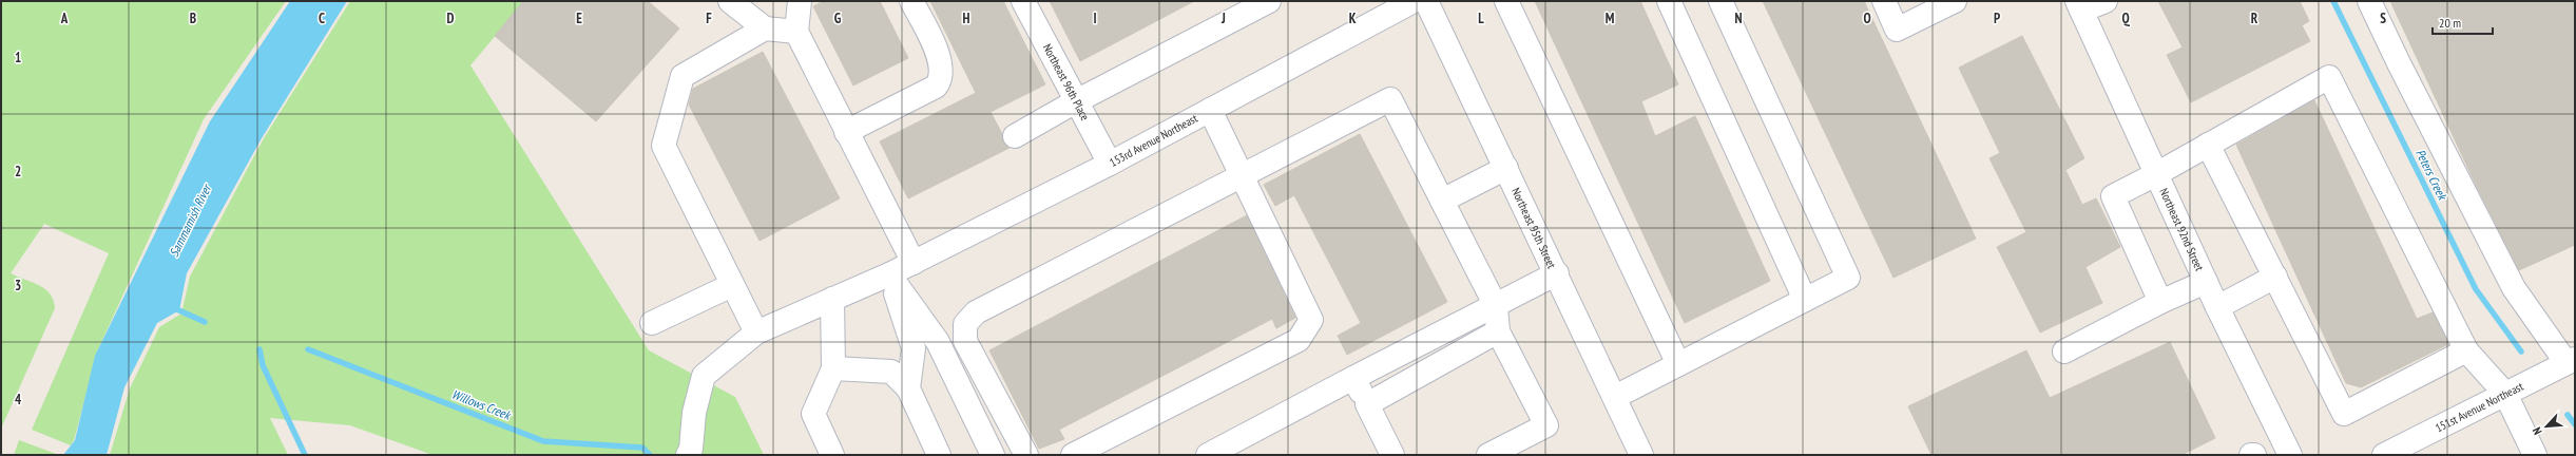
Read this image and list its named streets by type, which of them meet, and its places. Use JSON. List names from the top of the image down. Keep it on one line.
{"streets":{"street":["Northeast 96th Place","153rd Avenue Northeast","Northeast 95th Street","Northeast 92nd Street","151st Avenue Northeast"]},"crossings":[["Northeast 96th Place","153rd Avenue Northeast"]],"water":["Peters Creek","Sammamish River","Willows Creek"],"scale_bar":"20 m","north":"bottom left","grid":{"columns":["A","B","C","D","E","F","G","H","I","J","K","L","M","N","O","P","Q","R","S"],"rows":["1","2","3","4"]}}
